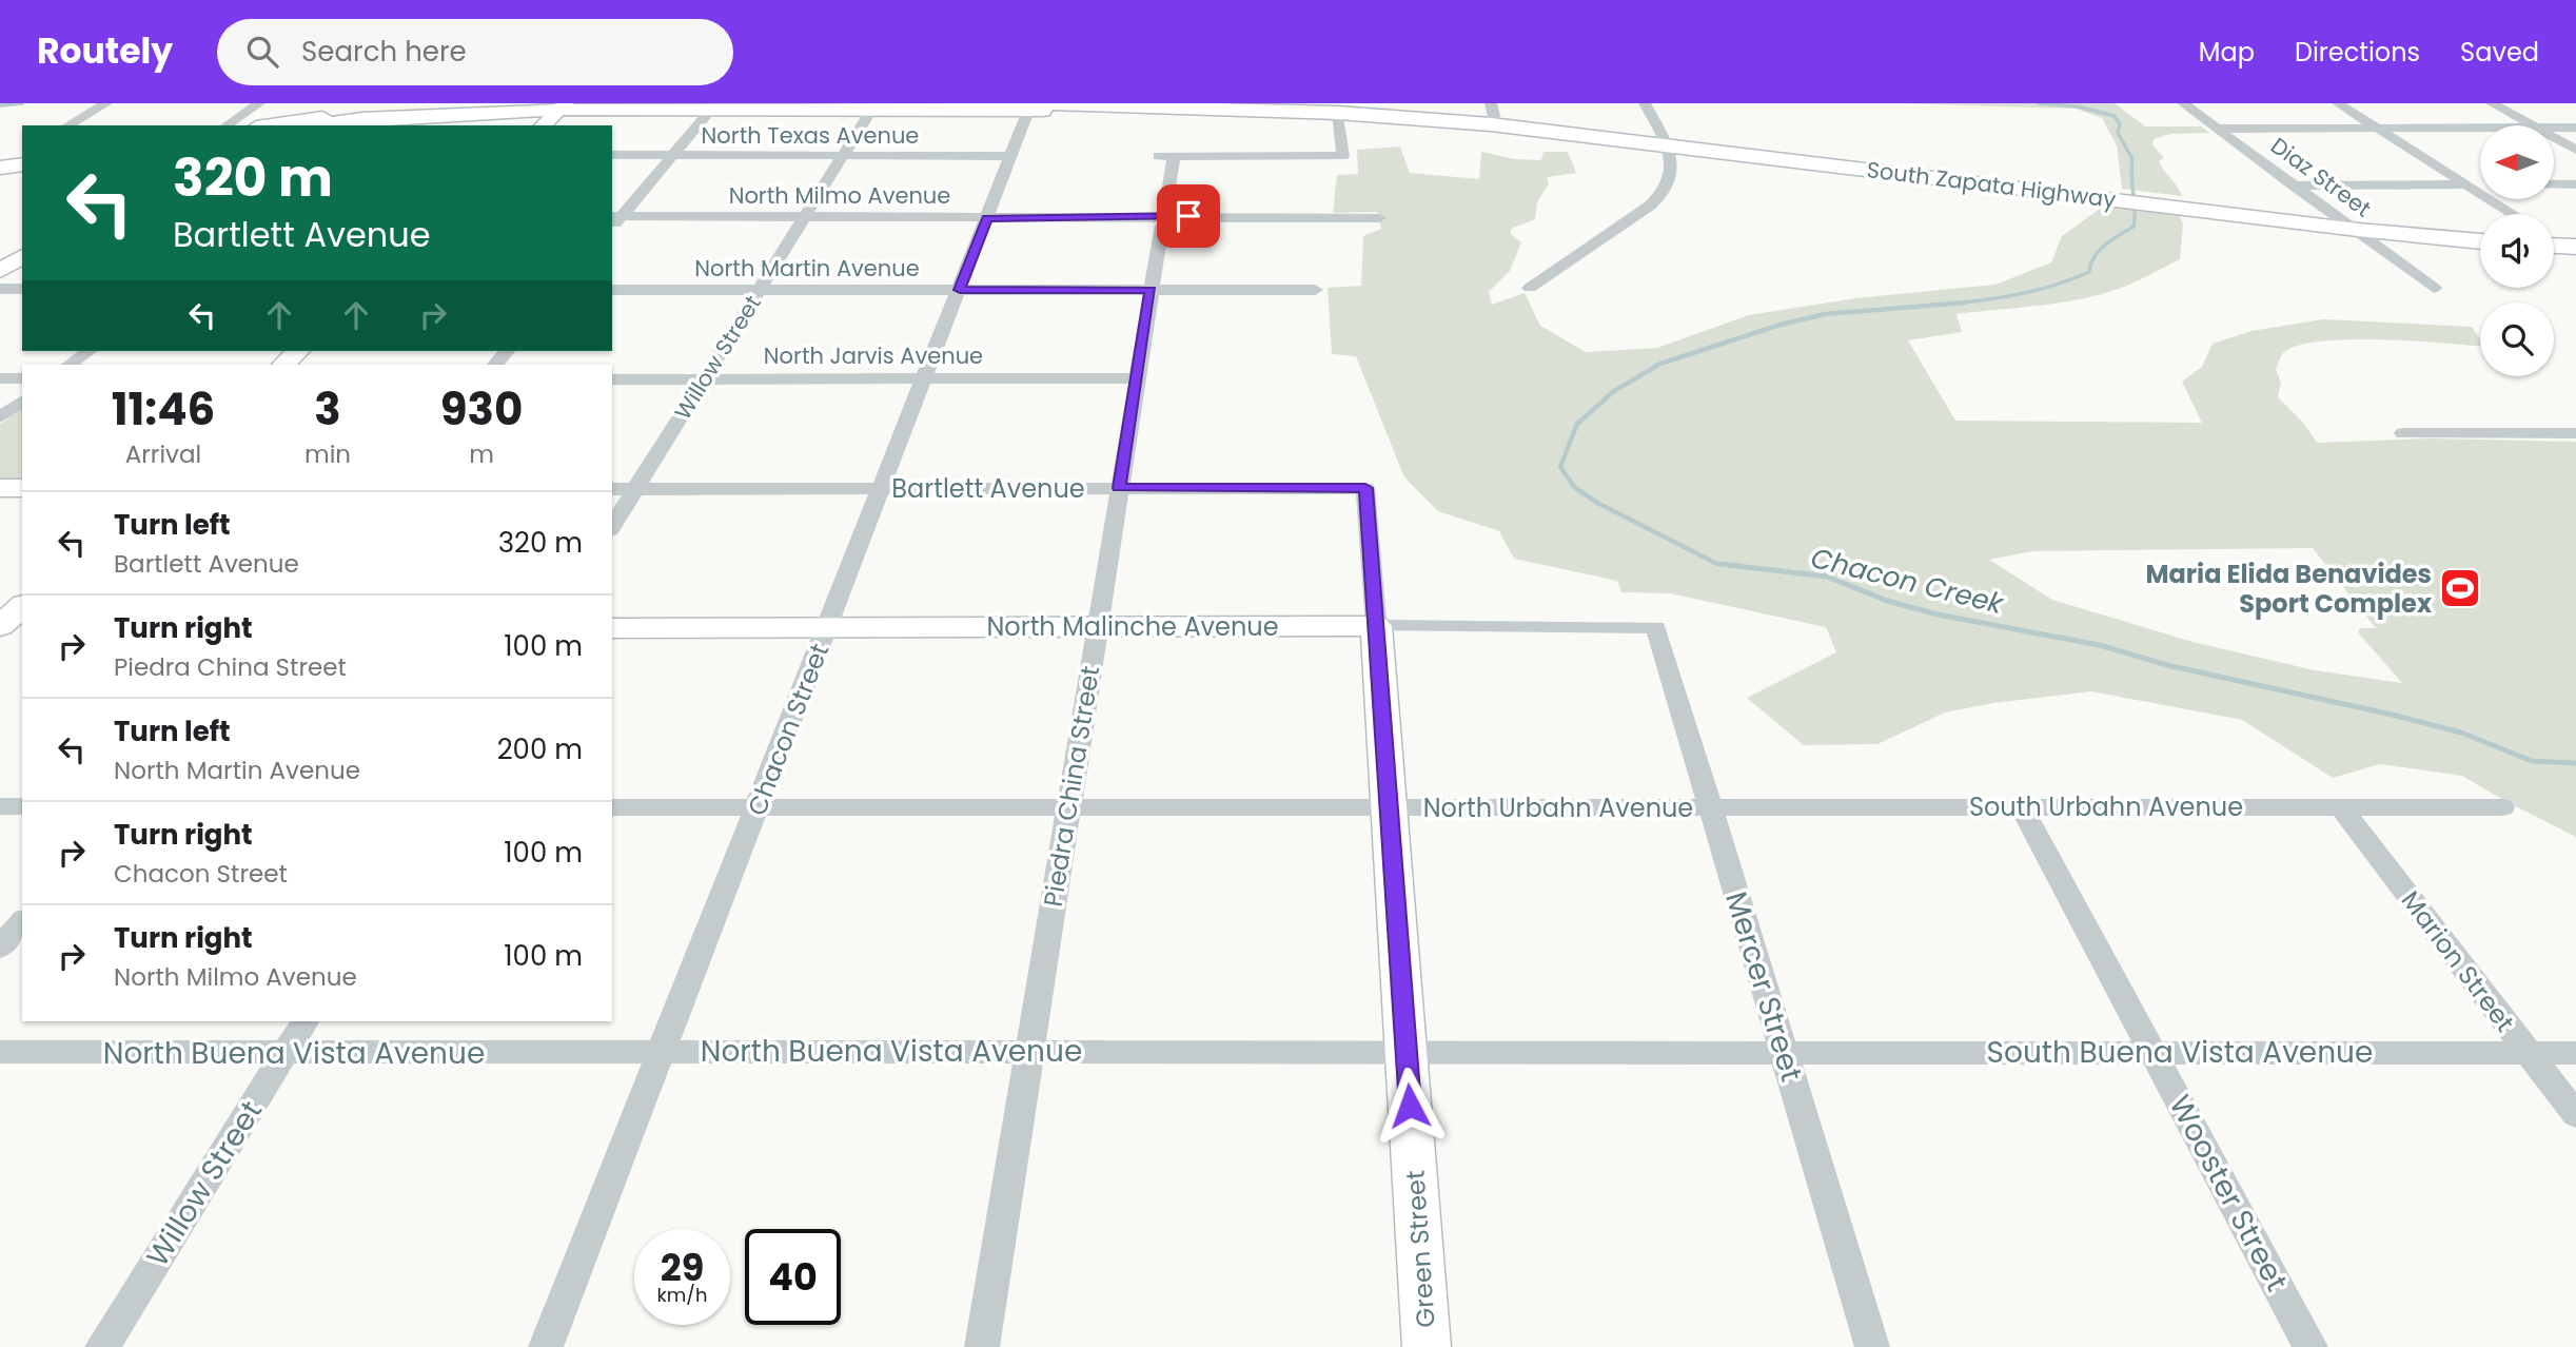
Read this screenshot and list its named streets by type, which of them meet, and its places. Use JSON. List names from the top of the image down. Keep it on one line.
{"streets":{"main road":["South Zapata Highway"],"street":["North Texas Avenue","Diaz Street","North Milmo Avenue","North Martin Avenue","North Jarvis Avenue","Willow Street","Bartlett Avenue","North Malinche Avenue","Chacon Street","Piedra China Street","South Urbahn Avenue","North Urbahn Avenue","Marion Street","Mercer Street","North Buena Vista Avenue","South Buena Vista Avenue","Wooster Street","Green Street"]},"crossings":[["North Texas Avenue","Willow Street"],["North Texas Avenue","Chacon Street"],["Diaz Street","South Zapata Highway"],["North Milmo Avenue","Willow Street"],["North Milmo Avenue","Chacon Street"],["North Milmo Avenue","Piedra China Street"],["North Martin Avenue","Willow Street"],["North Martin Avenue","Chacon Street"],["North Martin Avenue","Piedra China Street"],["North Jarvis Avenue","Willow Street"],["North Jarvis Avenue","Chacon Street"],["North Jarvis Avenue","Piedra China Street"],["Willow Street","Bartlett Avenue"],["Willow Street","North Buena Vista Avenue"],["Bartlett Avenue","Chacon Street"],["Bartlett Avenue","Piedra China Street"],["Bartlett Avenue","Green Street"],["North Malinche Avenue","Chacon Street"],["North Malinche Avenue","Piedra China Street"],["North Malinche Avenue","Mercer Street"],["North Malinche Avenue","Green Street"],["Chacon Street","North Urbahn Avenue"],["Chacon Street","North Buena Vista Avenue"],["Piedra China Street","North Urbahn Avenue"],["Piedra China Street","North Buena Vista Avenue"],["South Urbahn Avenue","North Urbahn Avenue"],["South Urbahn Avenue","Marion Street"],["South Urbahn Avenue","Mercer Street"],["South Urbahn Avenue","Wooster Street"],["North Urbahn Avenue","Mercer Street"],["North Urbahn Avenue","Green Street"],["Marion Street","South Buena Vista Avenue"],["Mercer Street","North Buena Vista Avenue"],["Mercer Street","South Buena Vista Avenue"],["North Buena Vista Avenue","South Buena Vista Avenue"],["North Buena Vista Avenue","Green Street"],["South Buena Vista Avenue","Wooster Street"]],"water":["Chacon Creek"],"places":{"sports":["Maria Elida Benavides Sport Complex"]},"north":"left","page":{"header":"Routely","search":"Search here","nav":["Map","Directions","Saved"],"turn":["320 m","Bartlett Avenue"],"eta":["11:46","Arrival","3","min","930","m"],"list":[{"name":"Turn left","note":"Bartlett Avenue","value":"320 m"},{"name":"Turn right","note":"Piedra China Street","value":"100 m"},{"name":"Turn left","note":"North Martin Avenue","value":"200 m"},{"name":"Turn right","note":"Chacon Street","value":"100 m"},{"name":"Turn right","note":"North Milmo Avenue","value":"100 m"}],"speed":"29 km/h","limit":"40"}}
